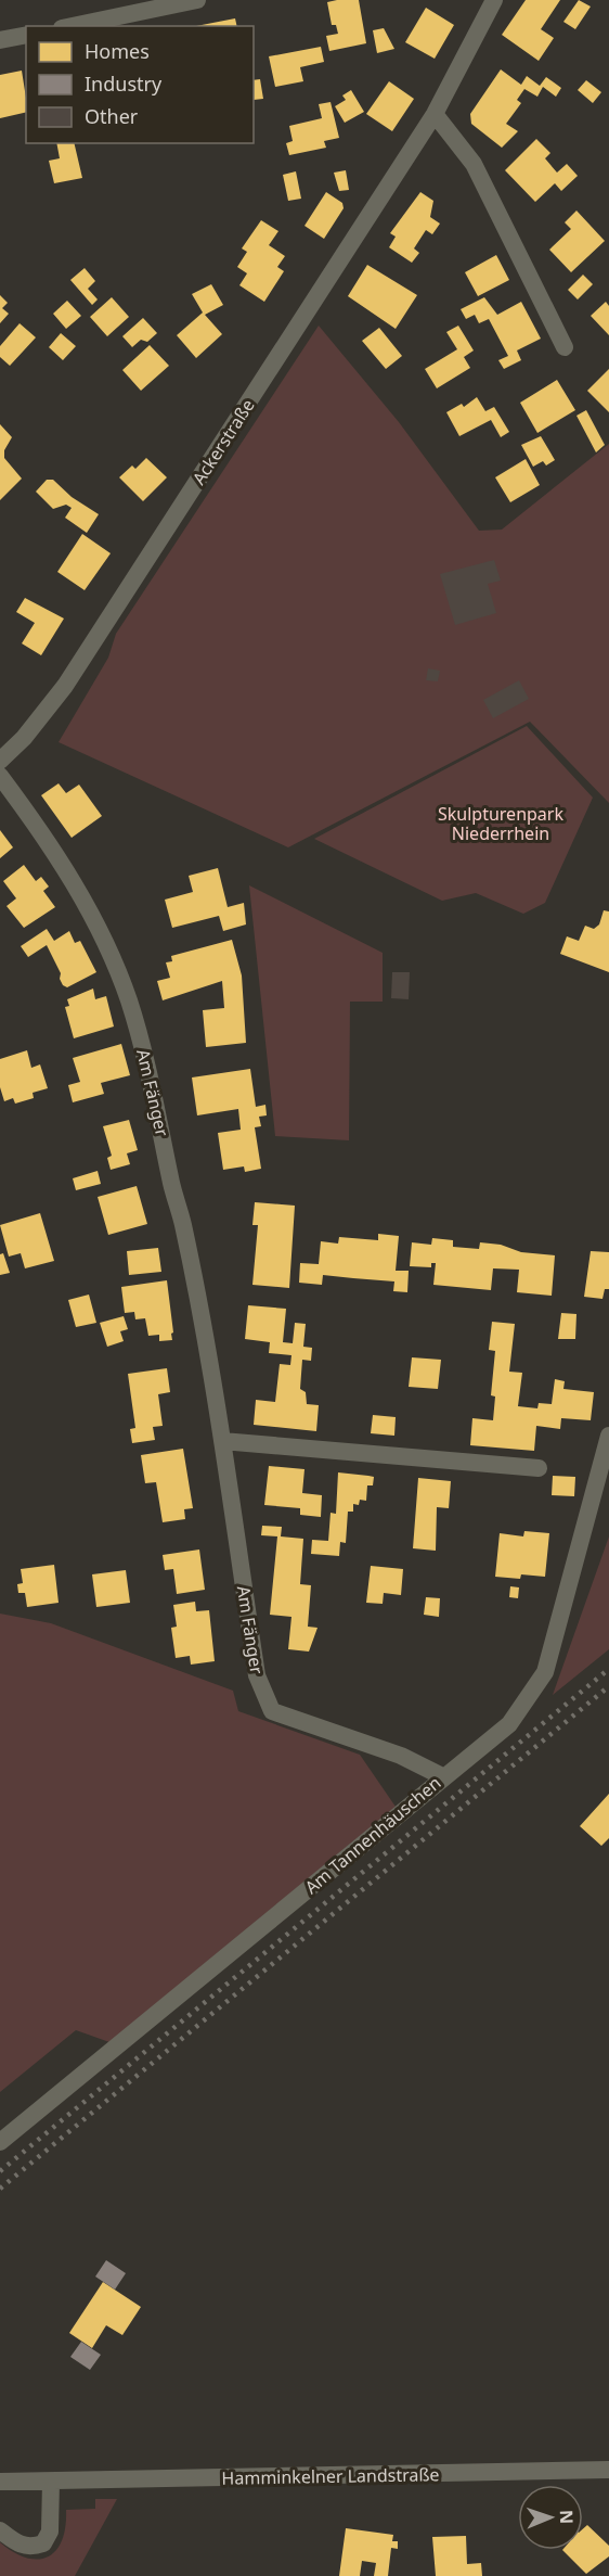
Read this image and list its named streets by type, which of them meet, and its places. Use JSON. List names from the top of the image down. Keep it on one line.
{"streets":{"street":["Ackerstraße","Am Fänger","Am Tannenhäuschen","Hamminkelner Landstraße"]},"crossings":[["Am Fänger","Am Tannenhäuschen"]],"parks":["Skulpturenpark Niederrhein"],"legend":["Homes","Industry","Other"],"north":"right"}
